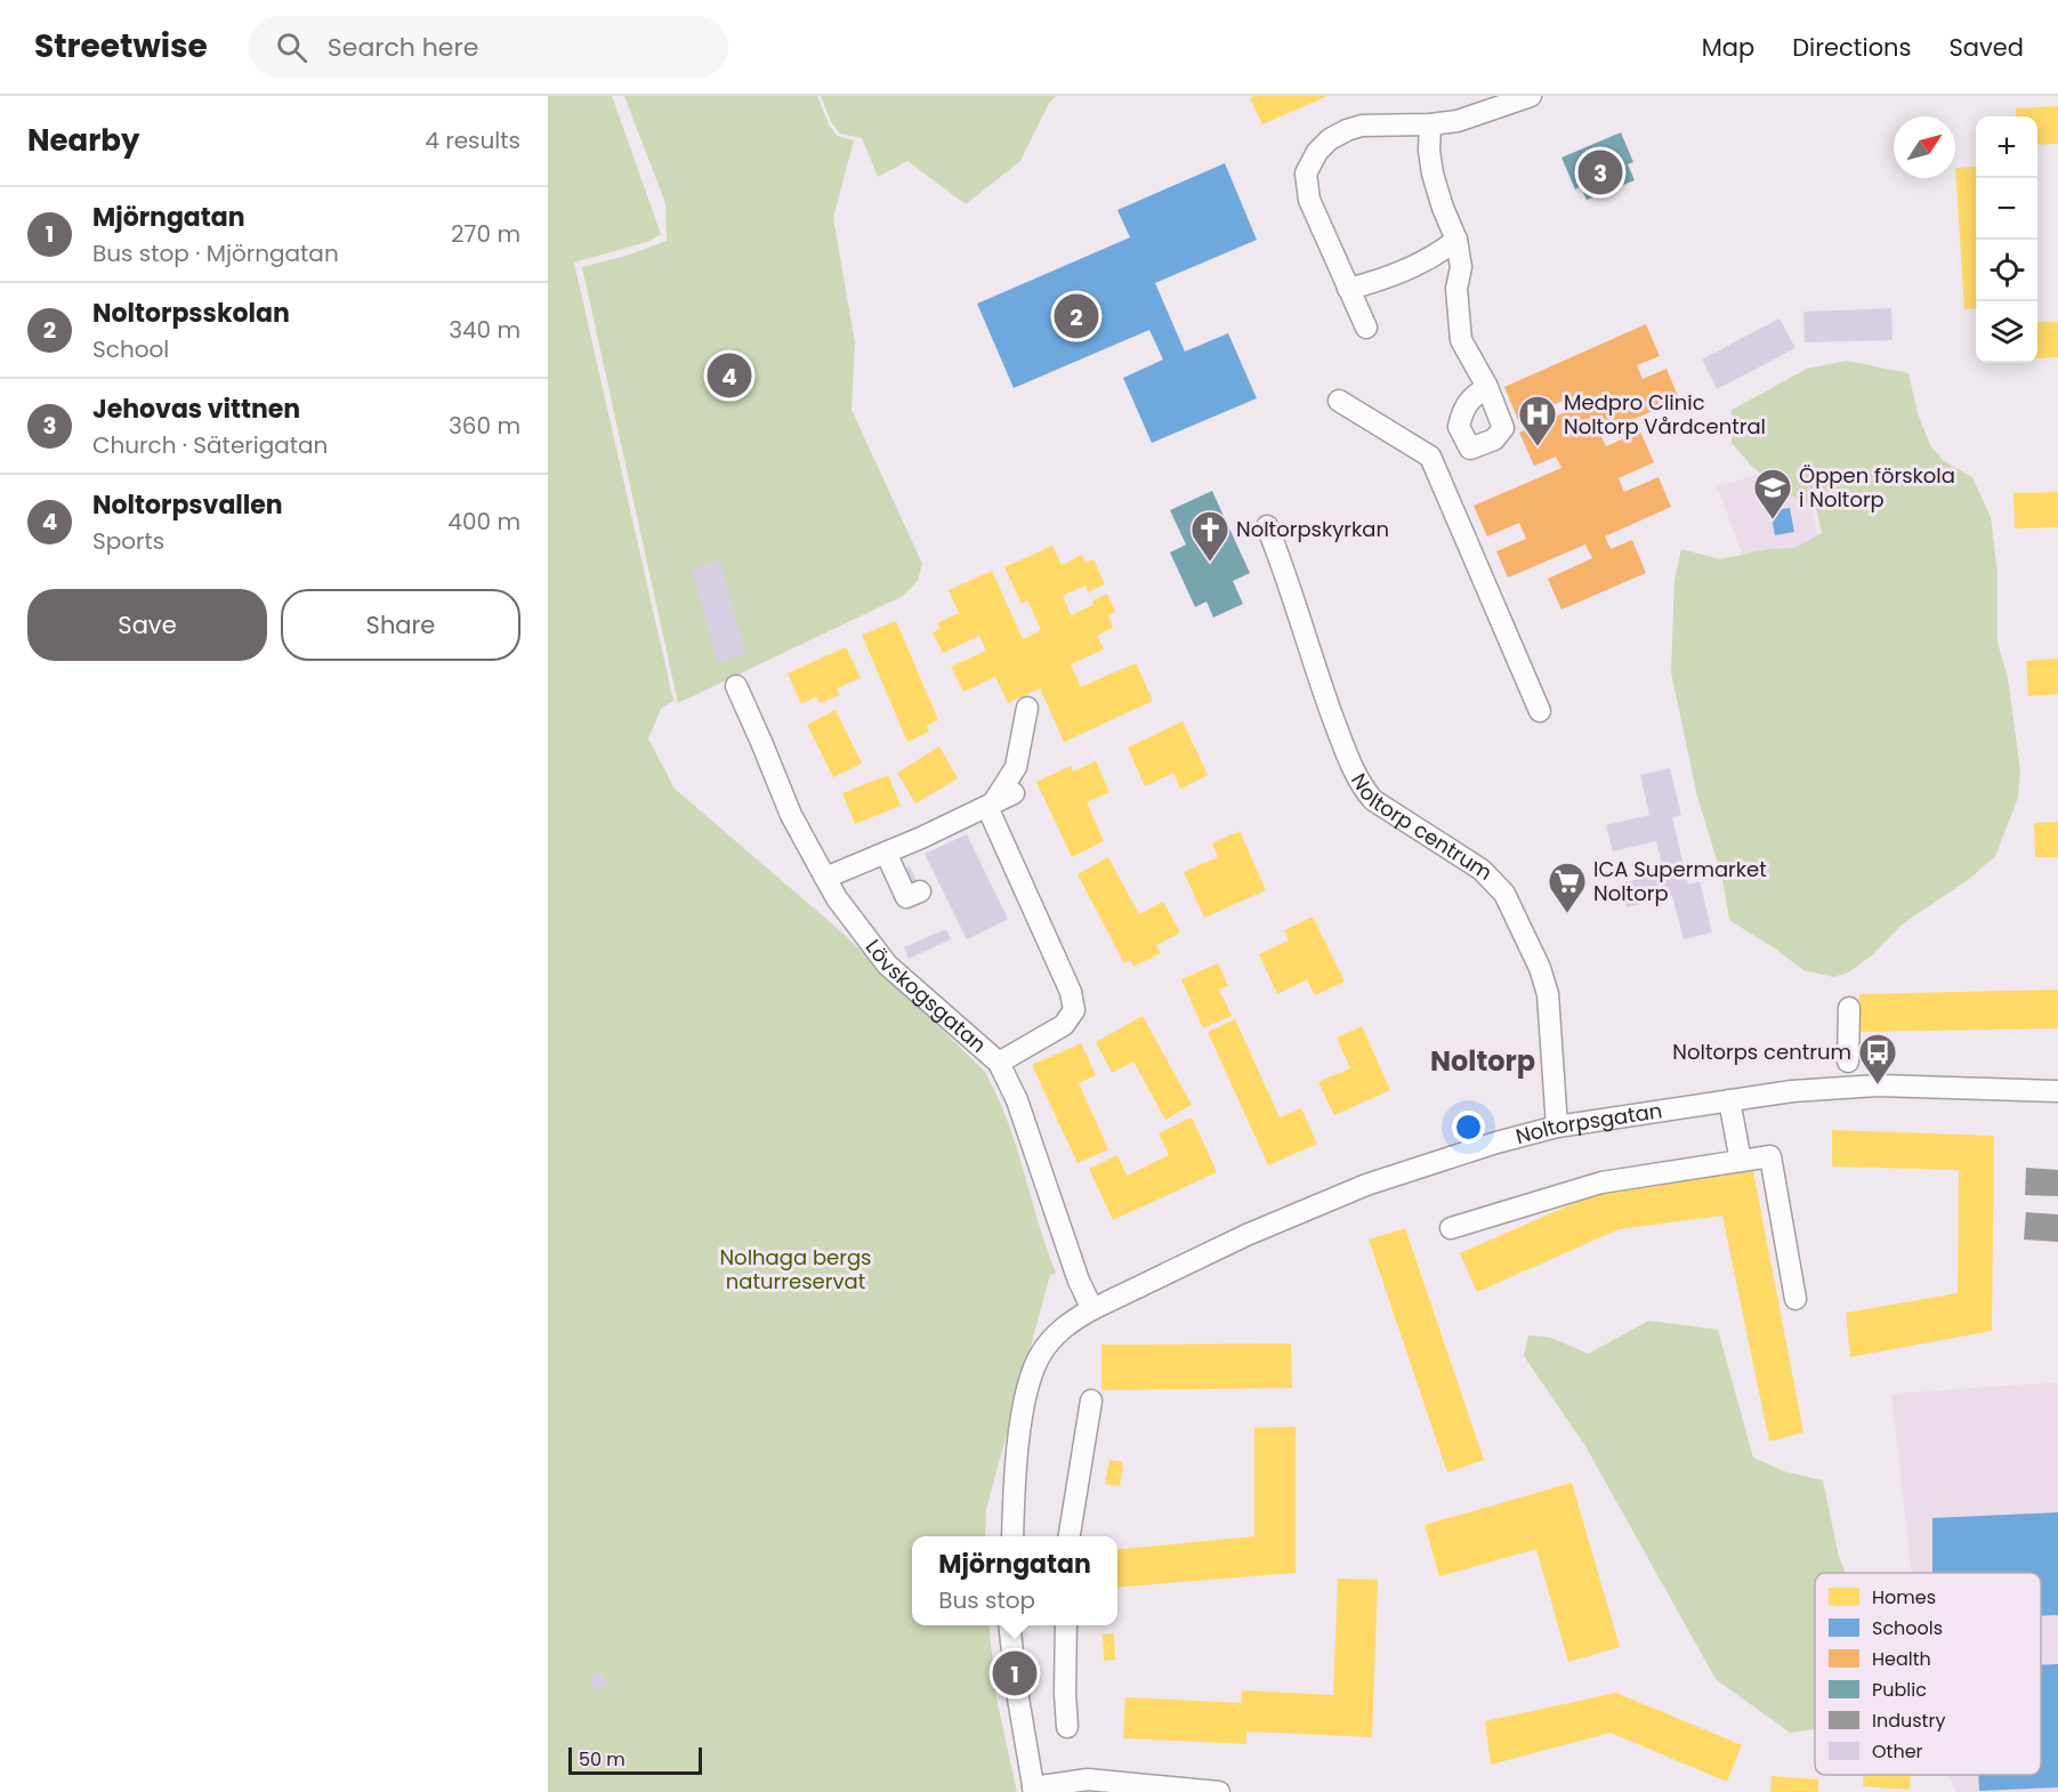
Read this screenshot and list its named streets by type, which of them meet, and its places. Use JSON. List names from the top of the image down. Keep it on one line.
{"streets":{"street":["Noltorp centrum","Lövskogsgatan","Noltorpsgatan"]},"crossings":[["Noltorp centrum","Noltorpsgatan"],["Lövskogsgatan","Noltorpsgatan"]],"districts":["Noltorp"],"parks":["Nolhaga bergs naturreservat"],"places":{"hospital":["Medpro Clinic Noltorp Vårdcentral"],"school or university":["Öppen förskola i Noltorp"],"church":["Noltorpskyrkan"],"supermarket":["ICA Supermarket Noltorp"],"bus stop":["Noltorps centrum"]},"legend":["Homes","Schools","Health","Public","Industry","Other"],"scale_bar":"50 m","north":"top right","page":{"header":"Streetwise","search":"Search here","nav":["Map","Directions","Saved"],"heading":["Nearby","4 results"],"map_buttons":["+","−"],"pins":["3","2","4","1"],"list":[{"mark":"1","name":"Mjörngatan","note":"Bus stop · Mjörngatan","value":"270 m"},{"mark":"2","name":"Noltorpsskolan","note":"School","value":"340 m"},{"mark":"3","name":"Jehovas vittnen","note":"Church · Säterigatan","value":"360 m"},{"mark":"4","name":"Noltorpsvallen","note":"Sports","value":"400 m"}],"buttons":["Save","Share"],"popup":["Mjörngatan","Bus stop"],"scale":"50 m"}}
